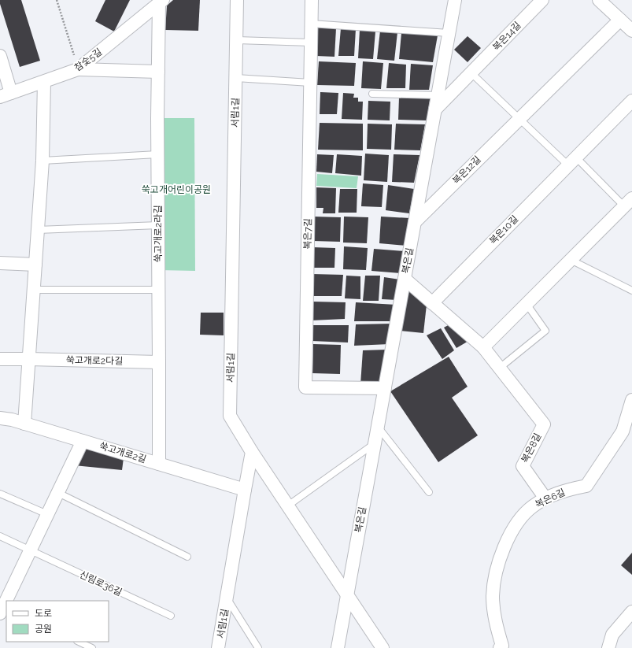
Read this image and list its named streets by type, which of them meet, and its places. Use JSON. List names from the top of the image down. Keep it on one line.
{"streets":{"street":["복은14길","참숯5길","서림1길","복은12길","복은10길","쑥고개로2라길","복은7길","복은길","쑥고개로2다길","복은8길","쑥고개로2길","복은6길"],"lane":["신림로36길"]},"crossings":[["복은14길","복은길"],["참숯5길","쑥고개로2라길"],["서림1길","쑥고개로2길"],["복은12길","복은길"],["복은10길","복은8길"],["쑥고개로2라길","쑥고개로2다길"],["쑥고개로2라길","쑥고개로2길"],["복은7길","복은길"],["복은길","복은8길"],["복은8길","복은6길"]],"parks":["쑥고개어린이공원"],"legend":["도로","공원"]}
